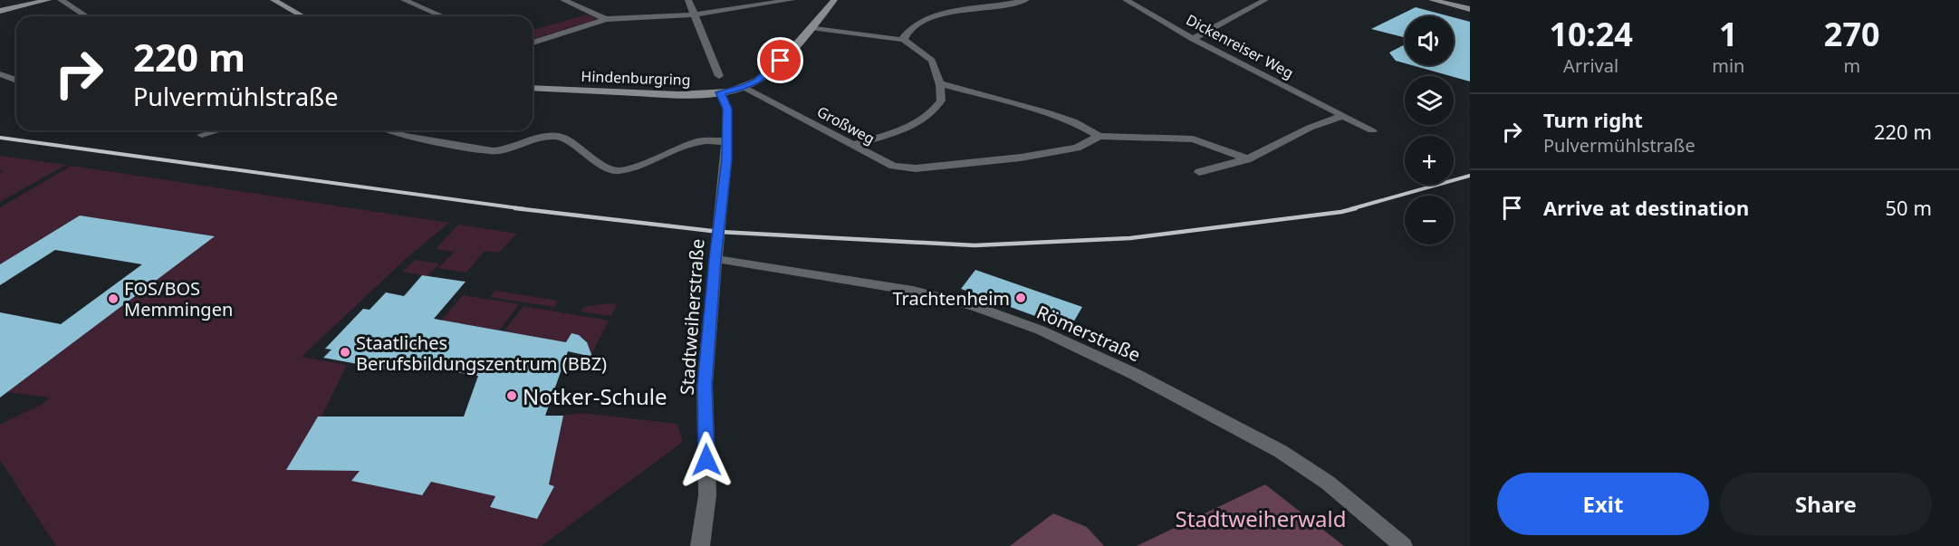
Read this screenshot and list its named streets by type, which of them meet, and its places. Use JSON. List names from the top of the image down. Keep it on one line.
{"streets":{"main road":["Hindenburgring"],"street":["Dickenreiser Weg","Großweg","Stadtweiherstraße","Römerstraße"]},"crossings":[["Hindenburgring","Großweg"],["Hindenburgring","Stadtweiherstraße"],["Stadtweiherstraße","Römerstraße"]],"parks":["Stadtweiherwald"],"places":["Trachtenheim","FOS/BOS Memmingen","Staatliches Berufsbildungszentrum (BBZ)","Notker-Schule"],"page":{"eta":["10:24","Arrival","1","min","270","m"],"map_buttons":["+","−"],"turn":["220 m","Pulvermühlstraße"],"list":[{"name":"Turn right","note":"Pulvermühlstraße","value":"220 m"},{"name":"Arrive at destination","value":"50 m"}],"buttons":["Exit","Share"]}}
